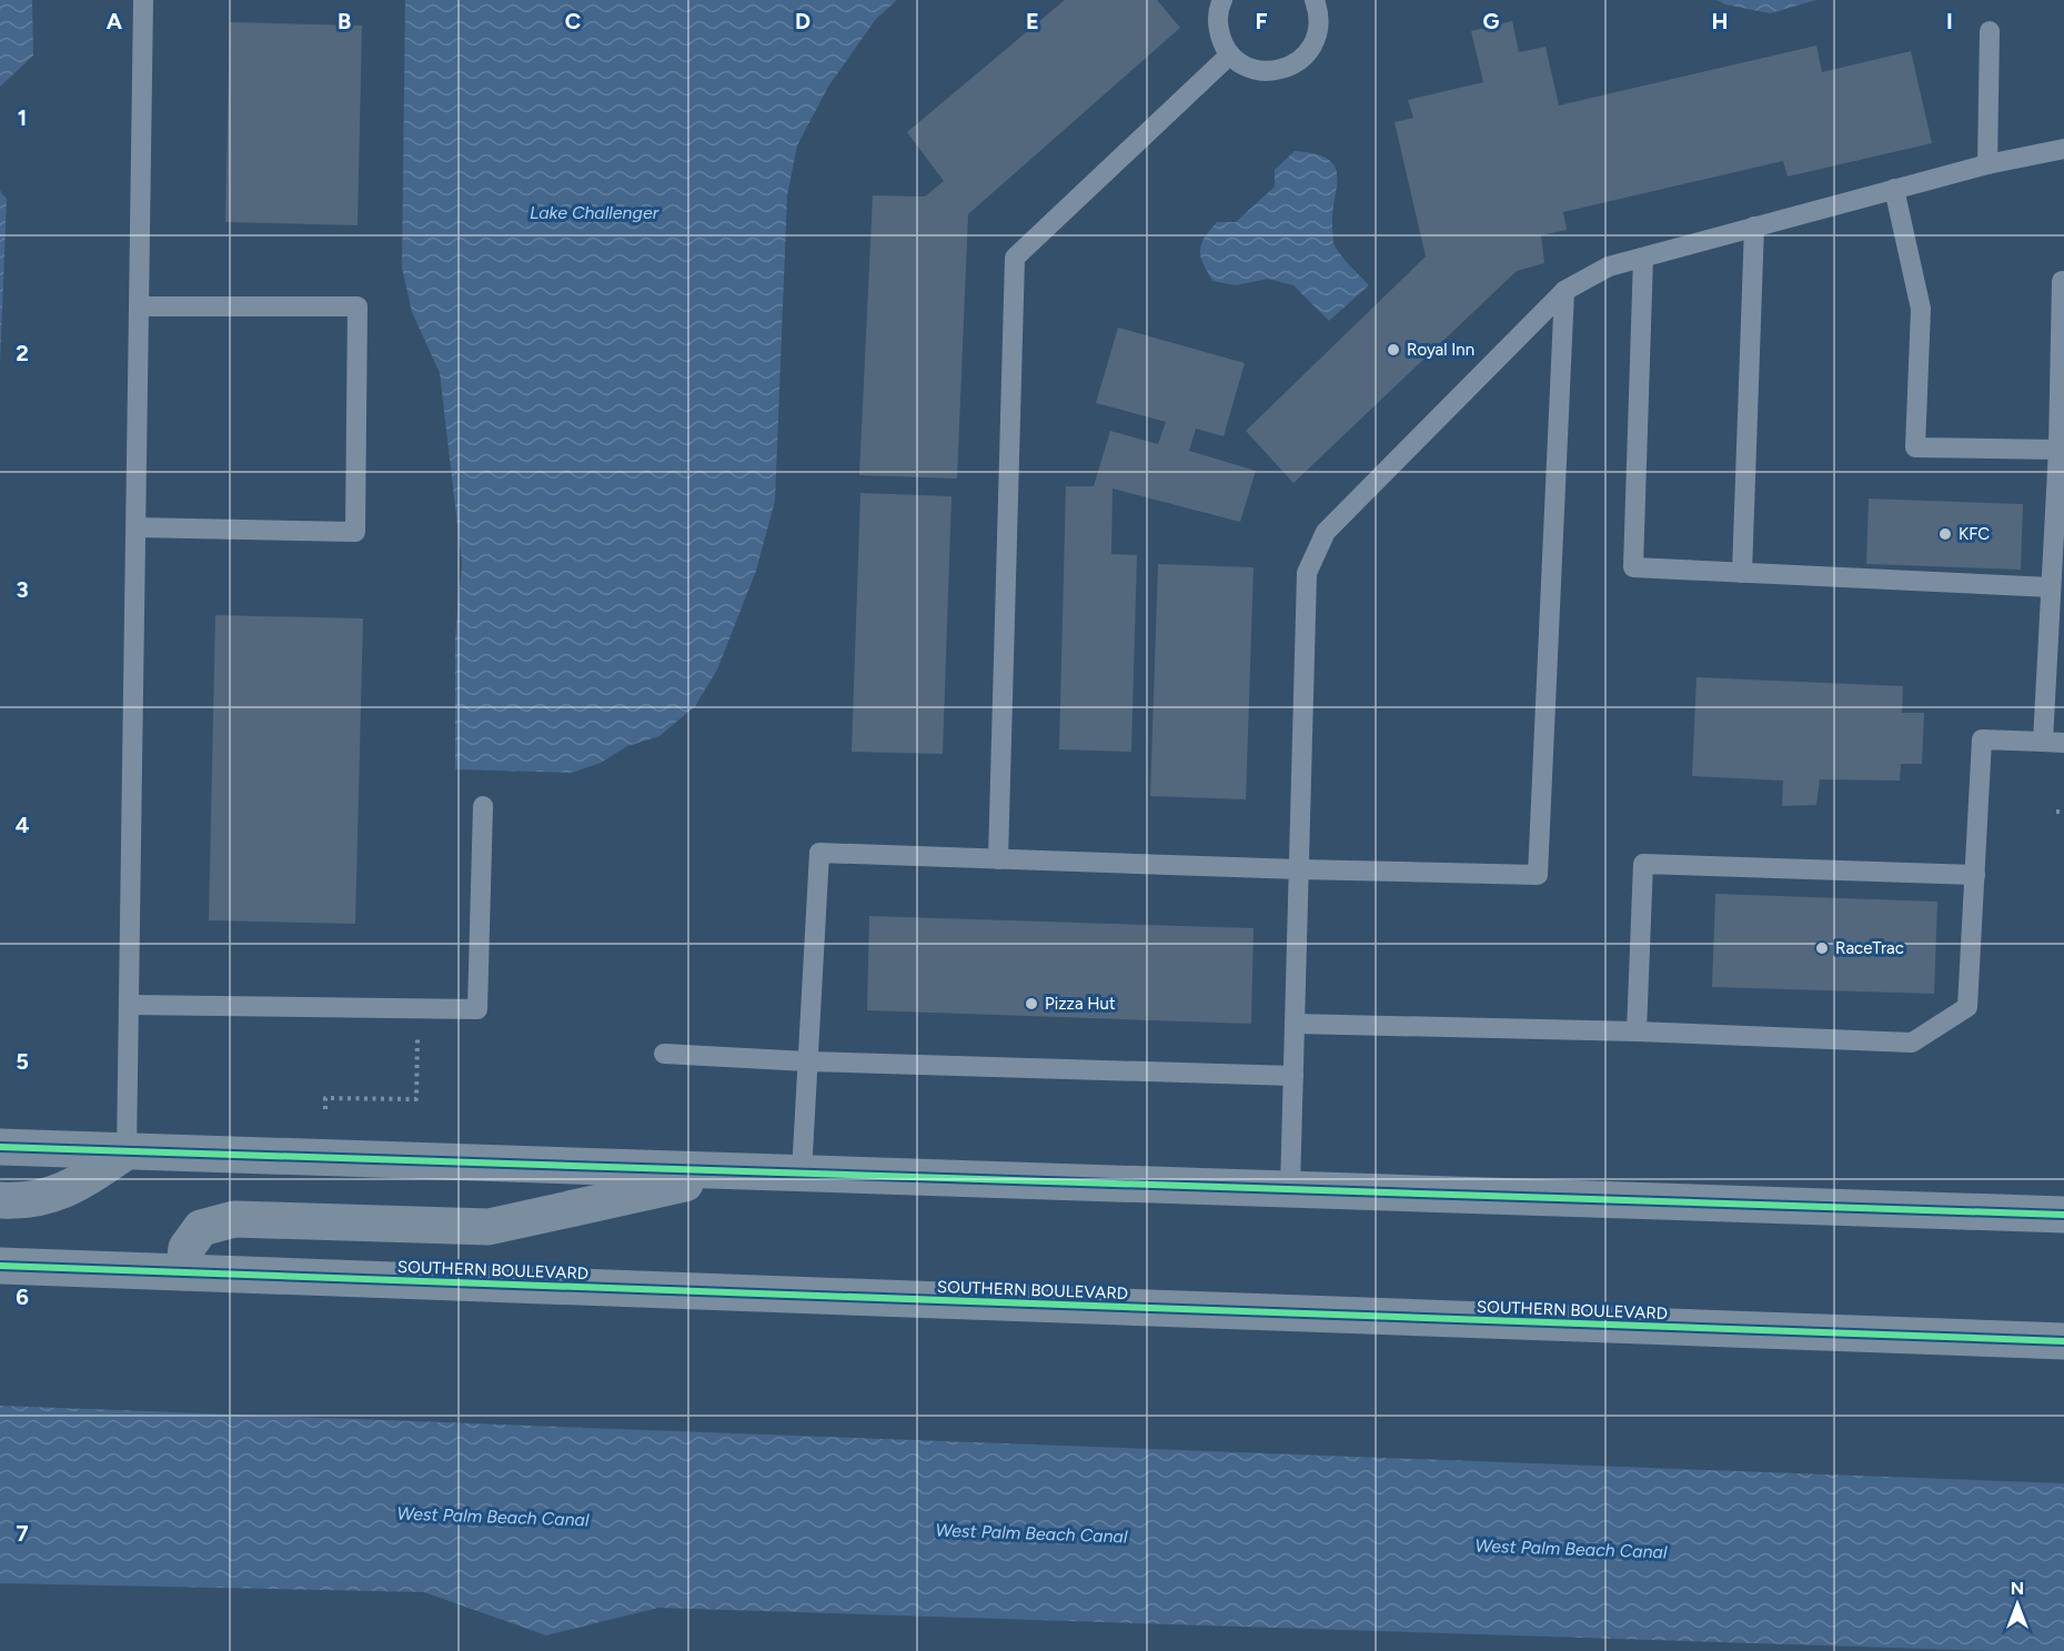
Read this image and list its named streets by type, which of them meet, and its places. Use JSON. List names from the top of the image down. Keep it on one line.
{"streets":{"highway":["SOUTHERN BOULEVARD"]},"water":["Lake Challenger","West Palm Beach Canal"],"places":["Royal Inn","KFC","RaceTrac","Pizza Hut"],"north":"top","grid":{"columns":["A","B","C","D","E","F","G","H","I"],"rows":["1","2","3","4","5","6","7"]}}
